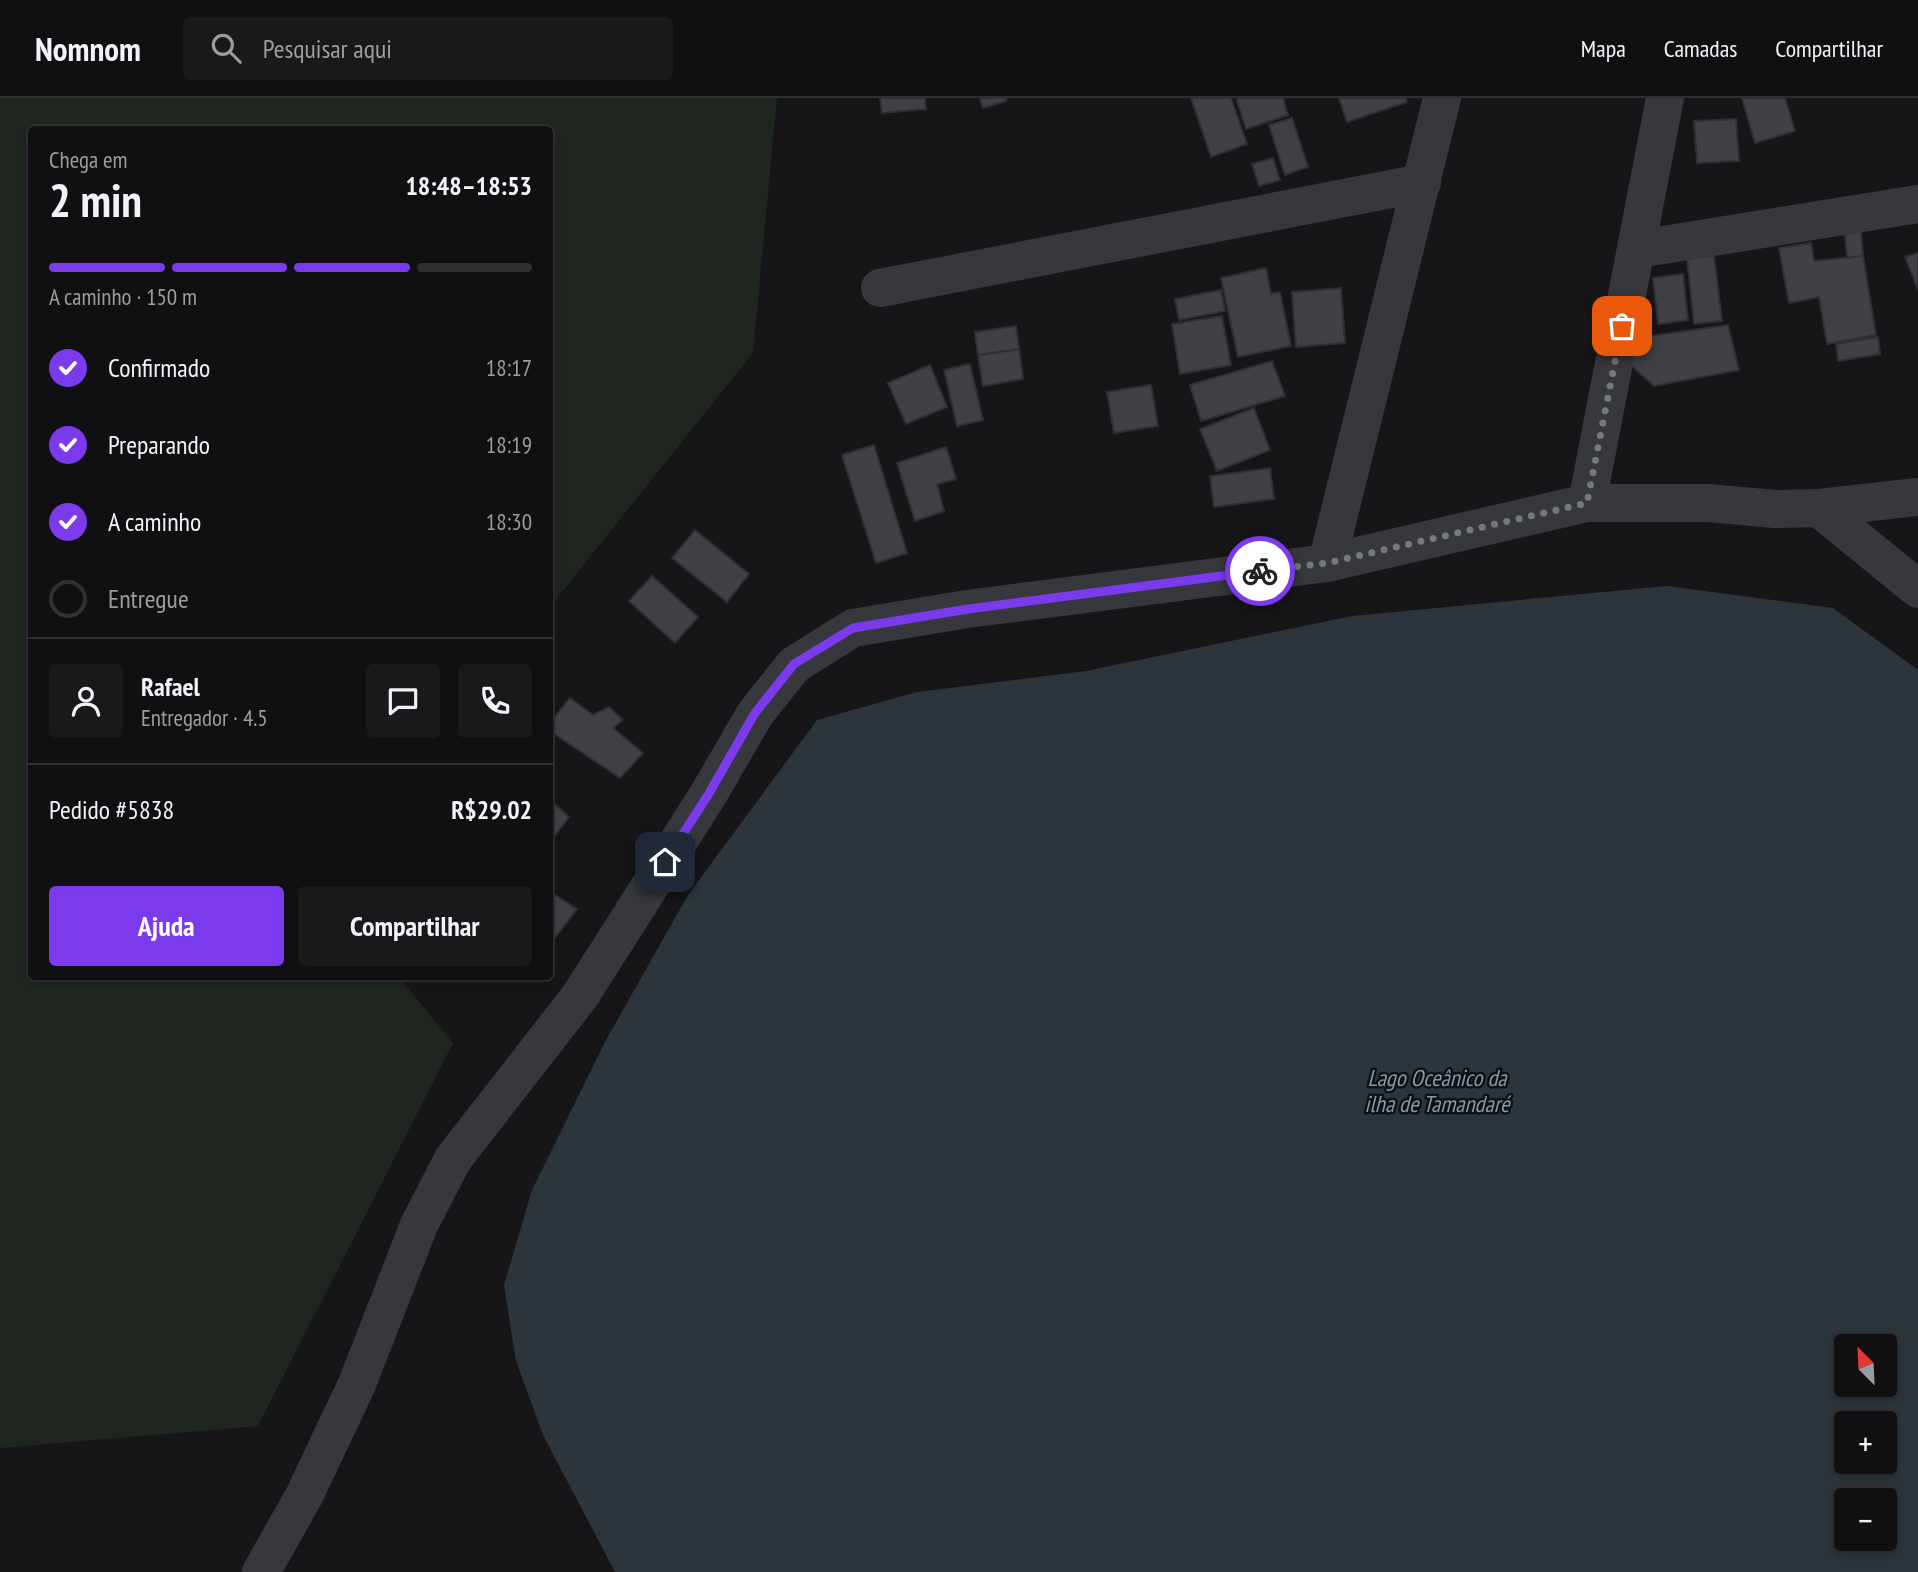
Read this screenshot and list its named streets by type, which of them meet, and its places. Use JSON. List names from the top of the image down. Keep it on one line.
{"water":["Lago Oceânico da ilha de Tamandaré"],"north":"top left","page":{"header":"Nomnom","search":"Pesquisar aqui","nav":["Mapa","Camadas","Compartilhar"],"heading":["2 min","Chega em","18:48–18:53"],"panel":["Rafael","Entregador · 4.5","Pedido #5838","R$29.02"],"bar":"A caminho · 150 m","list":[["Confirmado","18:17"],["Preparando","18:19"],["A caminho","18:30"],"Entregue"],"buttons":["Ajuda","Compartilhar"],"map_buttons":["+","−"]}}
